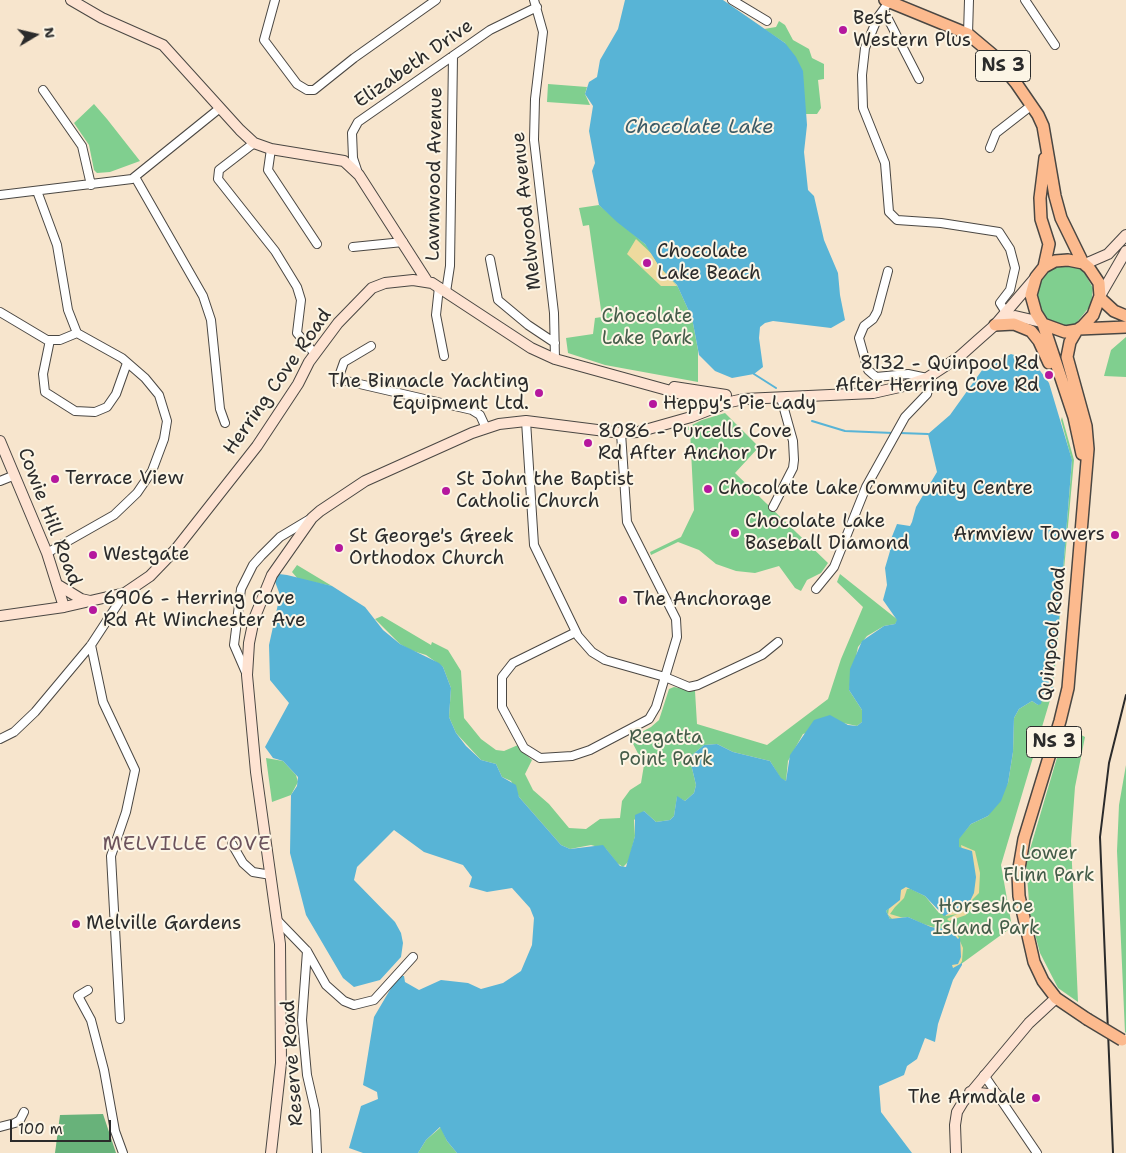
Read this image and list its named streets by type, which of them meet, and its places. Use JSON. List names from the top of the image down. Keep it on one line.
{"streets":{"main road":["NS 3","Herring Cove Road","Cowie Hill Road","Quinpool Road"],"street":["Elizabeth Drive","Lawnwood Avenue","Melwood Avenue","Reserve Road"]},"crossings":[["Elizabeth Drive","Lawnwood Avenue"],["Elizabeth Drive","Melwood Avenue"],["NS 3","Herring Cove Road"],["NS 3","Quinpool Road"],["Lawnwood Avenue","Herring Cove Road"],["Melwood Avenue","Herring Cove Road"],["Herring Cove Road","Cowie Hill Road"],["Herring Cove Road","Quinpool Road"]],"districts":["MELVILLE COVE"],"water":["Chocolate Lake"],"parks":["Chocolate Lake Park","Regatta Point Park","Lower Flinn Park","Horseshoe Island Park"],"places":["Best Western Plus","Chocolate Lake Beach","8132 - Quinpool Rd After Herring Cove Rd","The Binnacle Yachting Equipment Ltd.","Heppy's Pie Lady","8086 - Purcells Cove Rd After Anchor Dr","Terrace View","Chocolate Lake Community Centre","St John the Baptist Catholic Church","Chocolate Lake Baseball Diamond","Armview Towers","St George's Greek Orthodox Church","Westgate","The Anchorage","6906 - Herring Cove Rd At Winchester Ave","Melville Gardens","The Armdale"],"scale_bar":"100 m","north":"right"}
